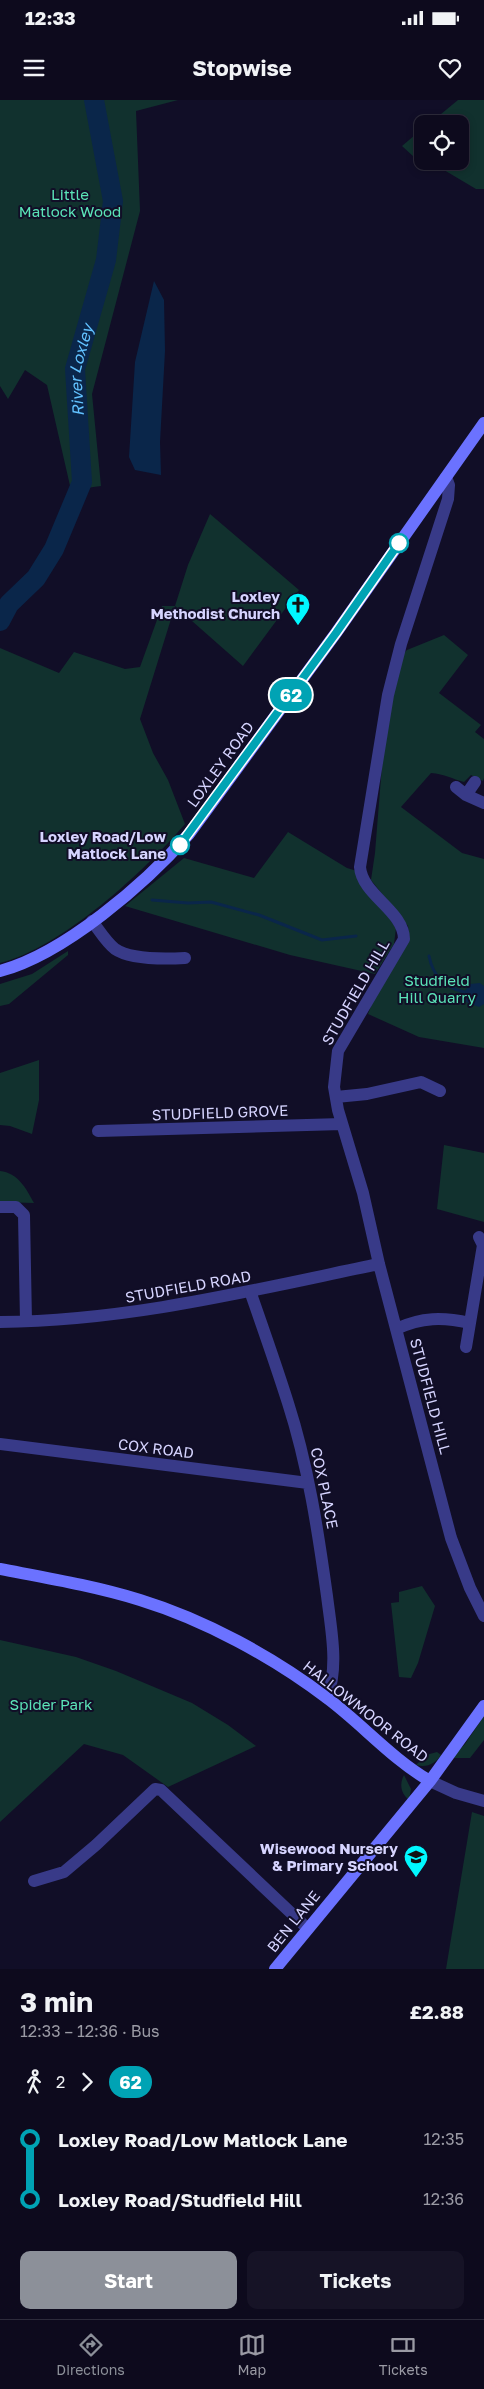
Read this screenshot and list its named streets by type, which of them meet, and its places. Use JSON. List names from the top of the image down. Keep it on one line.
{"streets":{"street":["LOXLEY ROAD","STUDFIELD HILL","STUDFIELD GROVE","STUDFIELD ROAD","COX ROAD","COX PLACE","HALLOWMOOR ROAD","BEN LANE"]},"crossings":[["LOXLEY ROAD","STUDFIELD HILL"],["STUDFIELD HILL","STUDFIELD GROVE"],["STUDFIELD HILL","STUDFIELD ROAD"],["STUDFIELD ROAD","COX PLACE"],["COX ROAD","COX PLACE"],["COX PLACE","HALLOWMOOR ROAD"],["HALLOWMOOR ROAD","BEN LANE"]],"water":["River Loxley"],"parks":["Little Matlock Wood","Studfield Hill Quarry","Spider Park"],"places":{"church":["Loxley Methodist Church"],"other":["Loxley Road/Low Matlock Lane"],"school or university":["Wisewood Nursery & Primary School"]},"lines":["bus line 62"],"page":{"status":"12:33","header":"Stopwise","on_map":"62","heading":["3 min","12:33 – 12:36 · Bus","£2.88"],"legs":["2","62"],"list":[{"name":"Loxley Road/Low Matlock Lane","value":"12:35"},{"name":"Loxley Road/Studfield Hill","value":"12:36"}],"buttons":["Start","Tickets"],"tabs":["Directions","Map","Tickets"]}}
